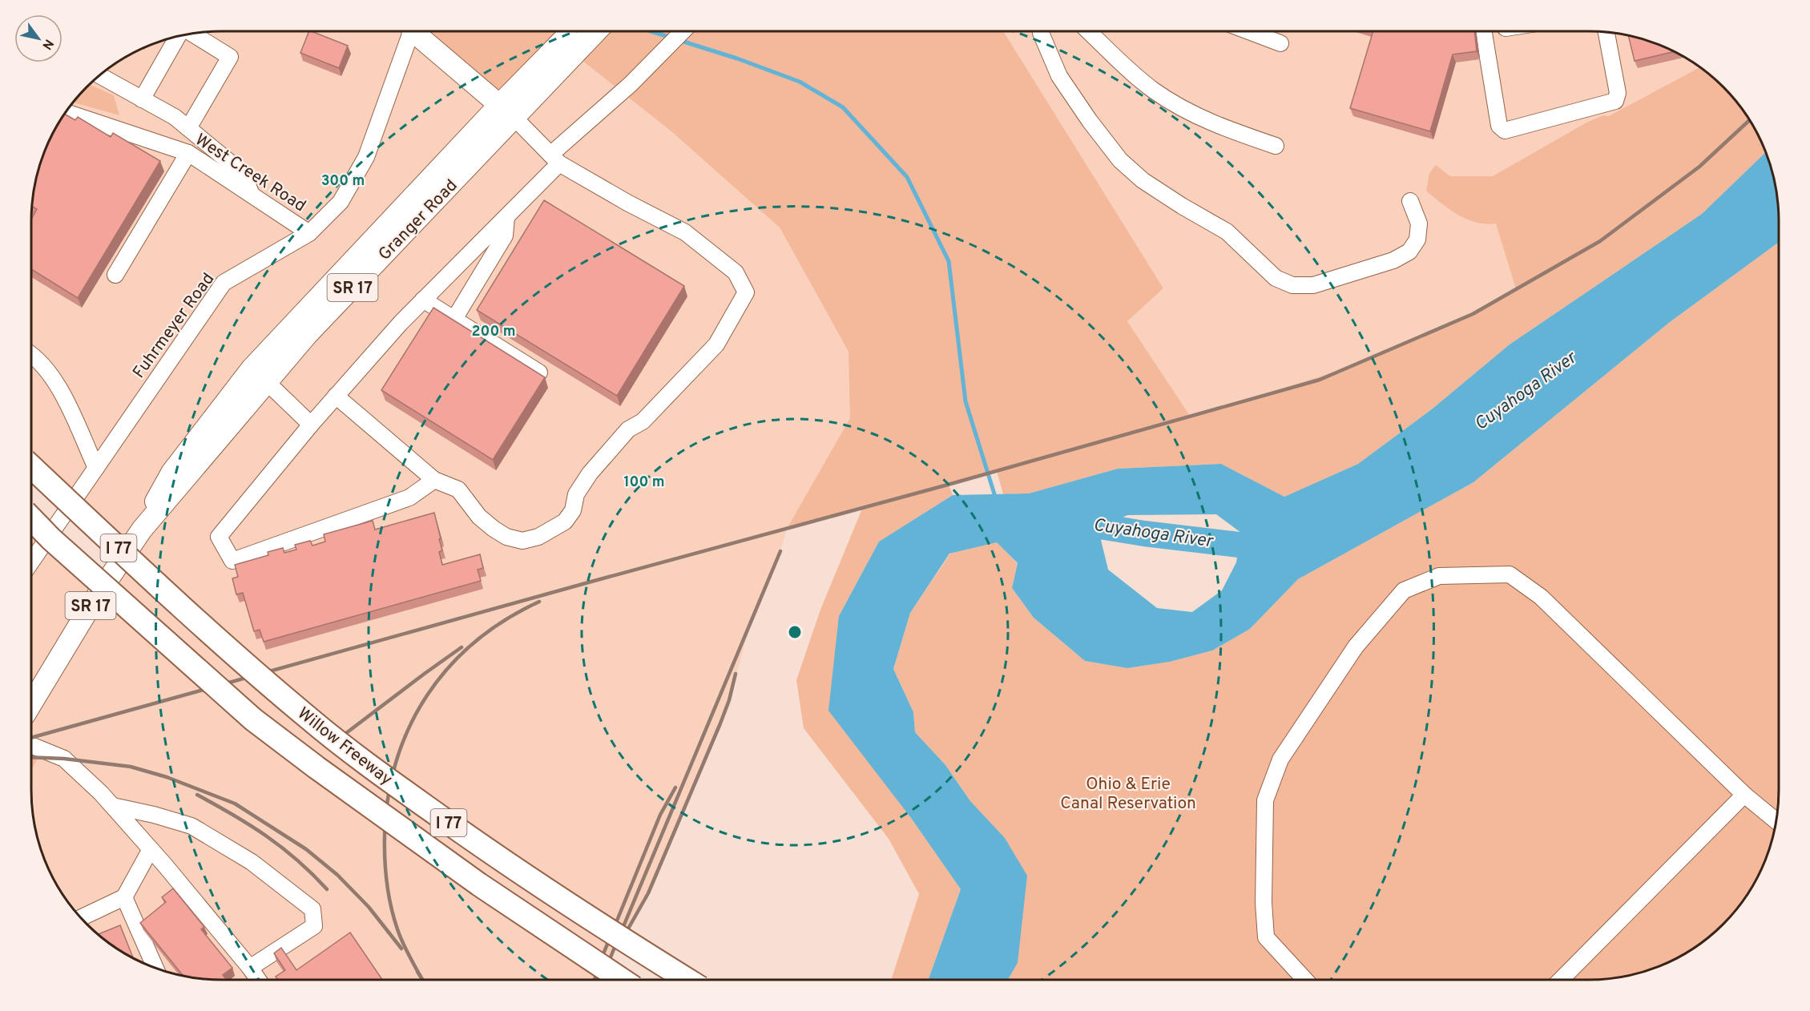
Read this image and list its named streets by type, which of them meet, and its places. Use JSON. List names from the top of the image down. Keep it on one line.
{"streets":{"highway":["I 77","Willow Freeway"],"main road":["Granger Road","SR 17"],"street":["West Creek Road","Fuhrmeyer Road"]},"crossings":[["West Creek Road","Fuhrmeyer Road"]],"water":["Cuyahoga River"],"parks":["Ohio & Erie Canal Reservation"],"north":"bottom right","rings":["300 m","200 m","100 m"]}
